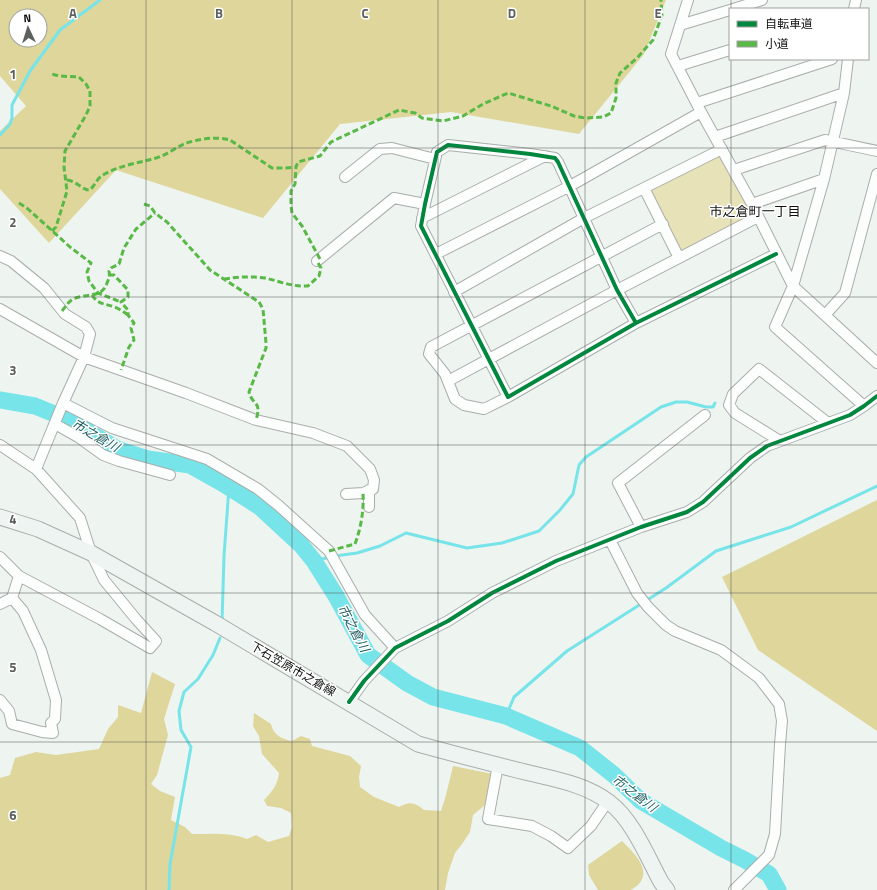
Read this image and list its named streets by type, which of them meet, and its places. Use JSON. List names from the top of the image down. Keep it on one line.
{"streets":{"main road":["下石笠原市之倉線"]},"districts":["市之倉町一丁目"],"water":["市之倉川"],"legend":["自転車道","小道"],"north":"top","grid":{"columns":["A","B","C","D","E"],"rows":["1","2","3","4","5","6"]}}
